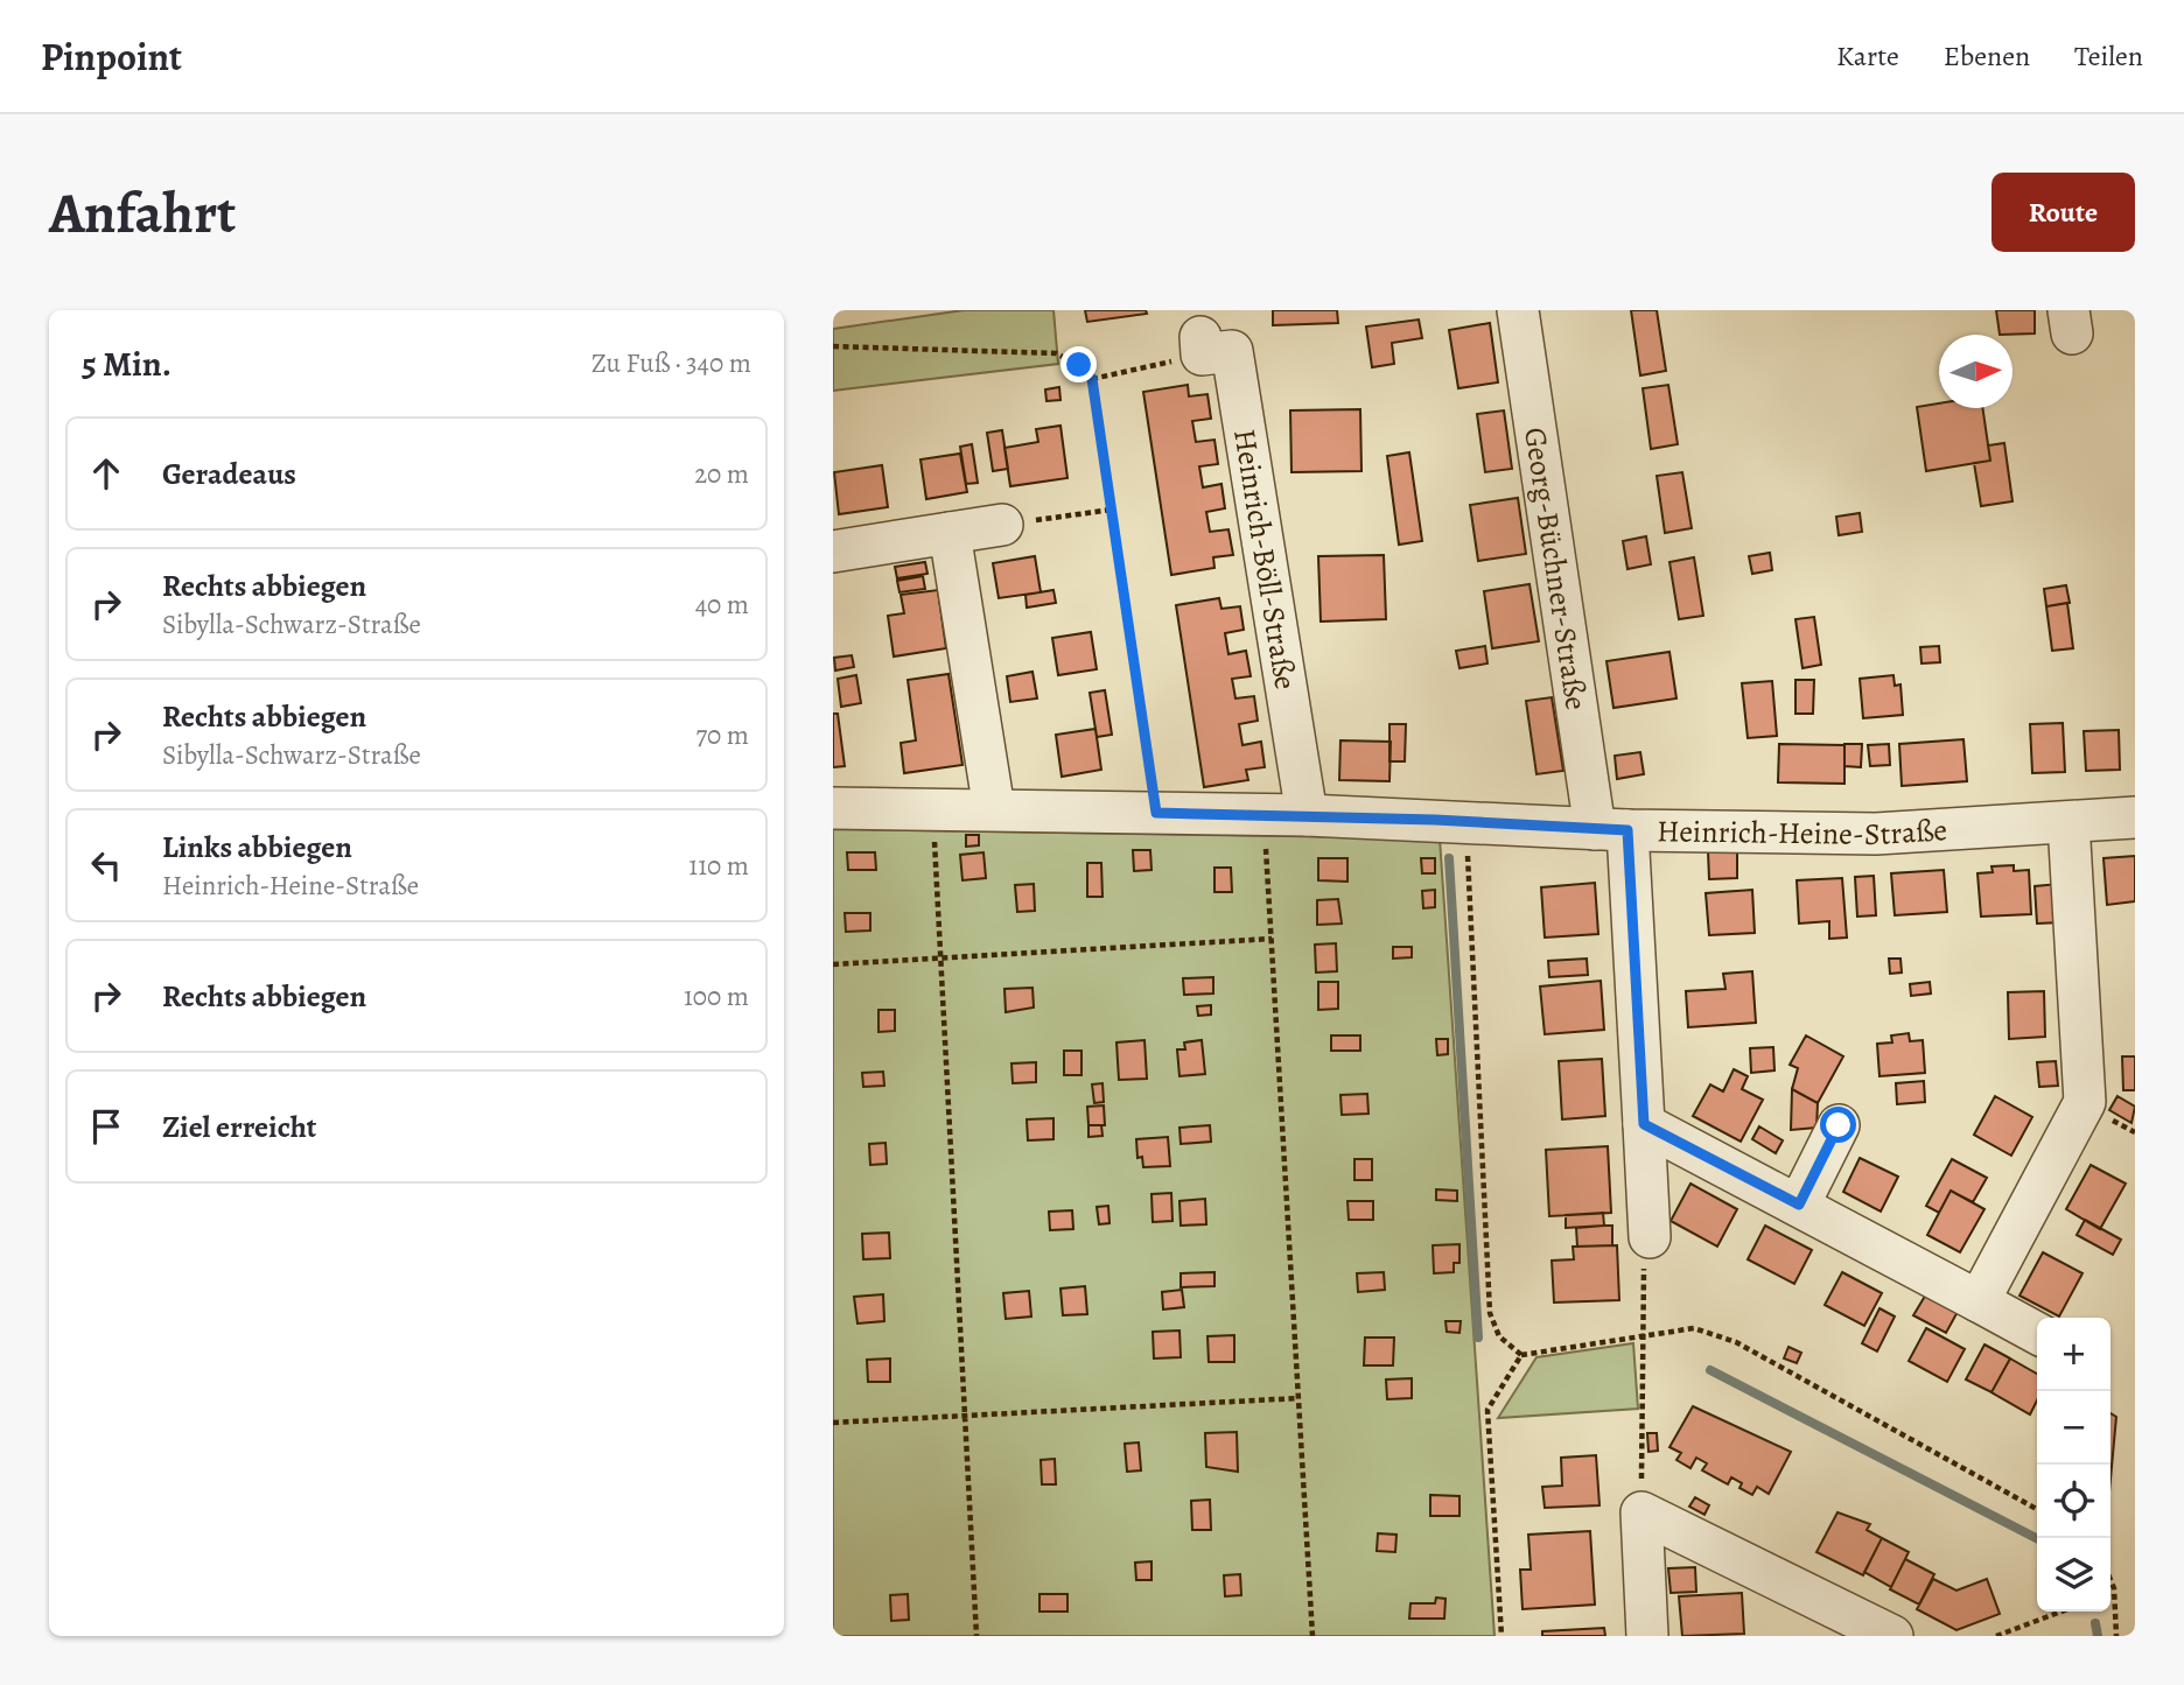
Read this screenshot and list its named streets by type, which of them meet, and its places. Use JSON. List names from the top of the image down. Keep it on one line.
{"streets":{"street":["Heinrich-Böll-Straße","Georg-Büchner-Straße","Heinrich-Heine-Straße"]},"crossings":[["Heinrich-Böll-Straße","Heinrich-Heine-Straße"],["Georg-Büchner-Straße","Heinrich-Heine-Straße"]],"north":"right","page":{"header":"Pinpoint","nav":["Karte","Ebenen","Teilen"],"buttons":"Route","title":"Anfahrt","heading":["5 Min.","Zu Fuß · 340 m"],"list":[["Geradeaus","20 m"],["Rechts abbiegen","Sibylla-Schwarz-Straße","40 m"],["Rechts abbiegen","Sibylla-Schwarz-Straße","70 m"],["Links abbiegen","Heinrich-Heine-Straße","110 m"],["Rechts abbiegen","100 m"],"Ziel erreicht"],"map_buttons":["+","−"]}}
